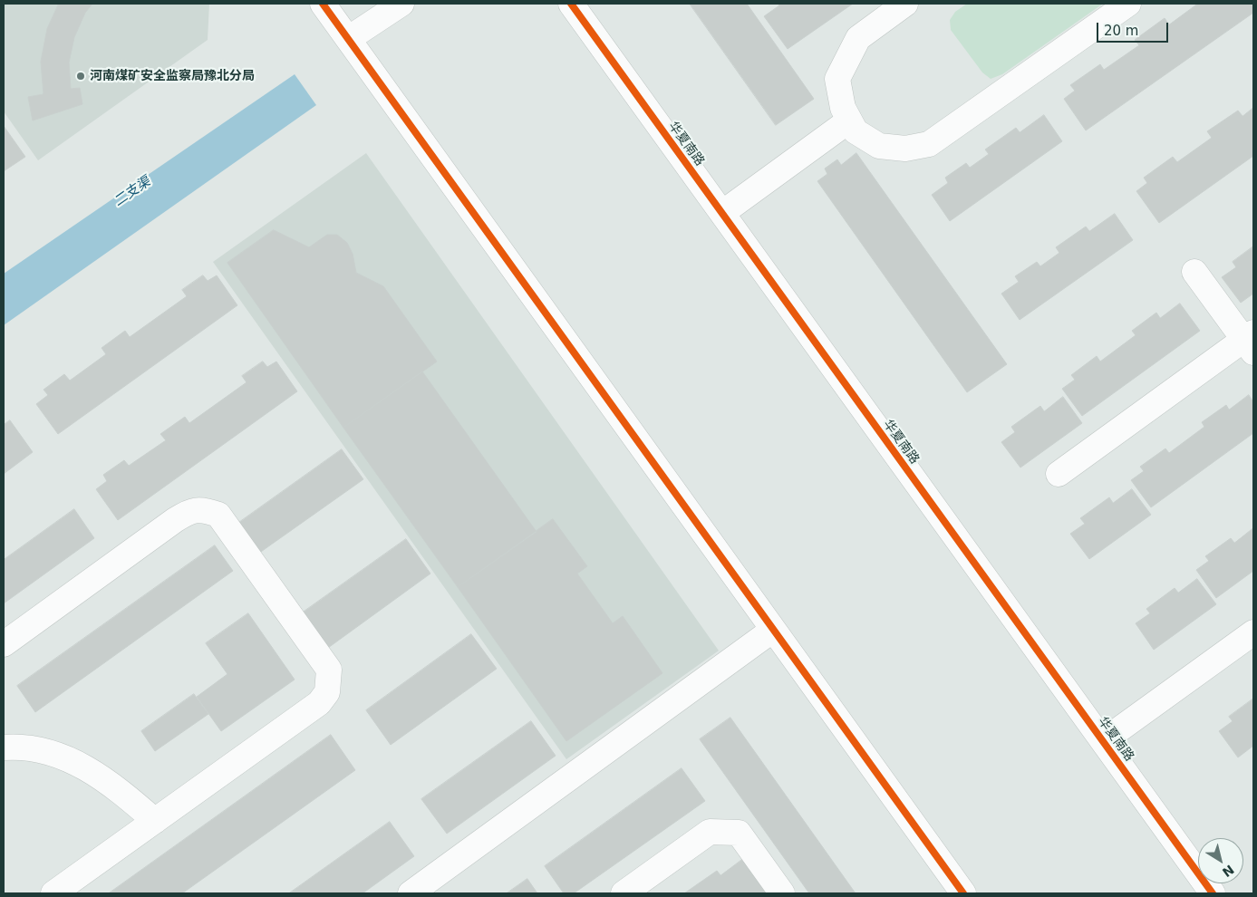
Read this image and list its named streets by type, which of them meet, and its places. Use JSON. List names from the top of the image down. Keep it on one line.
{"streets":{"street":["华夏南路"]},"water":["二支渠"],"places":["河南煤矿安全监察局豫北分局"],"scale_bar":"20 m","north":"bottom right"}
